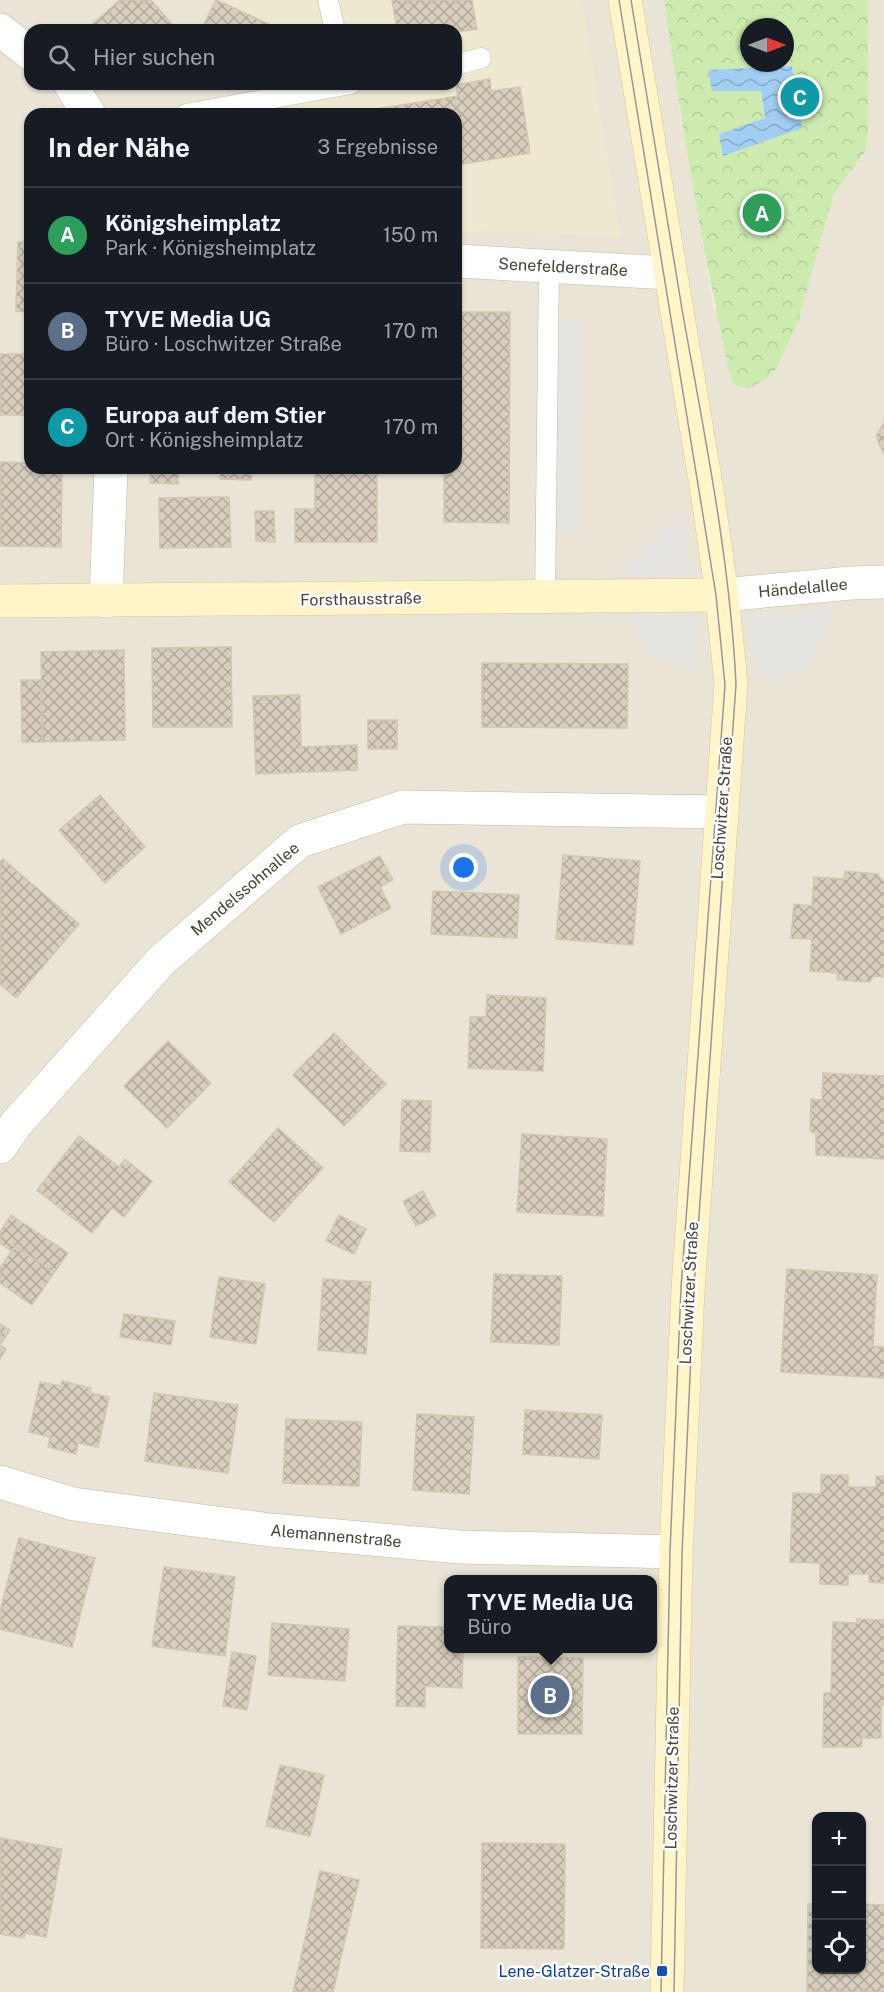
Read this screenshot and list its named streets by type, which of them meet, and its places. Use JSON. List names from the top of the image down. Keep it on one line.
{"streets":{"street":["Senefelderstraße","Händelallee","Forsthausstraße","Loschwitzer Straße","Mendelssohnallee","Alemannenstraße"]},"crossings":[["Senefelderstraße","Loschwitzer Straße"],["Händelallee","Forsthausstraße"],["Händelallee","Loschwitzer Straße"],["Forsthausstraße","Loschwitzer Straße"],["Loschwitzer Straße","Mendelssohnallee"],["Loschwitzer Straße","Alemannenstraße"]],"places":{"transit":["Lene-Glatzer-Straße"]},"north":"right","page":{"search":"Hier suchen","pins":["C","A","B"],"heading":["In der Nähe","3 Ergebnisse"],"list":[{"mark":"A","name":"Königsheimplatz","note":"Park · Königsheimplatz","value":"150 m"},{"mark":"B","name":"TYVE Media UG","note":"Büro · Loschwitzer Straße","value":"170 m"},{"mark":"C","name":"Europa auf dem Stier","note":"Ort · Königsheimplatz","value":"170 m"}],"popup":["TYVE Media UG","Büro"],"map_buttons":["+","−"]}}
